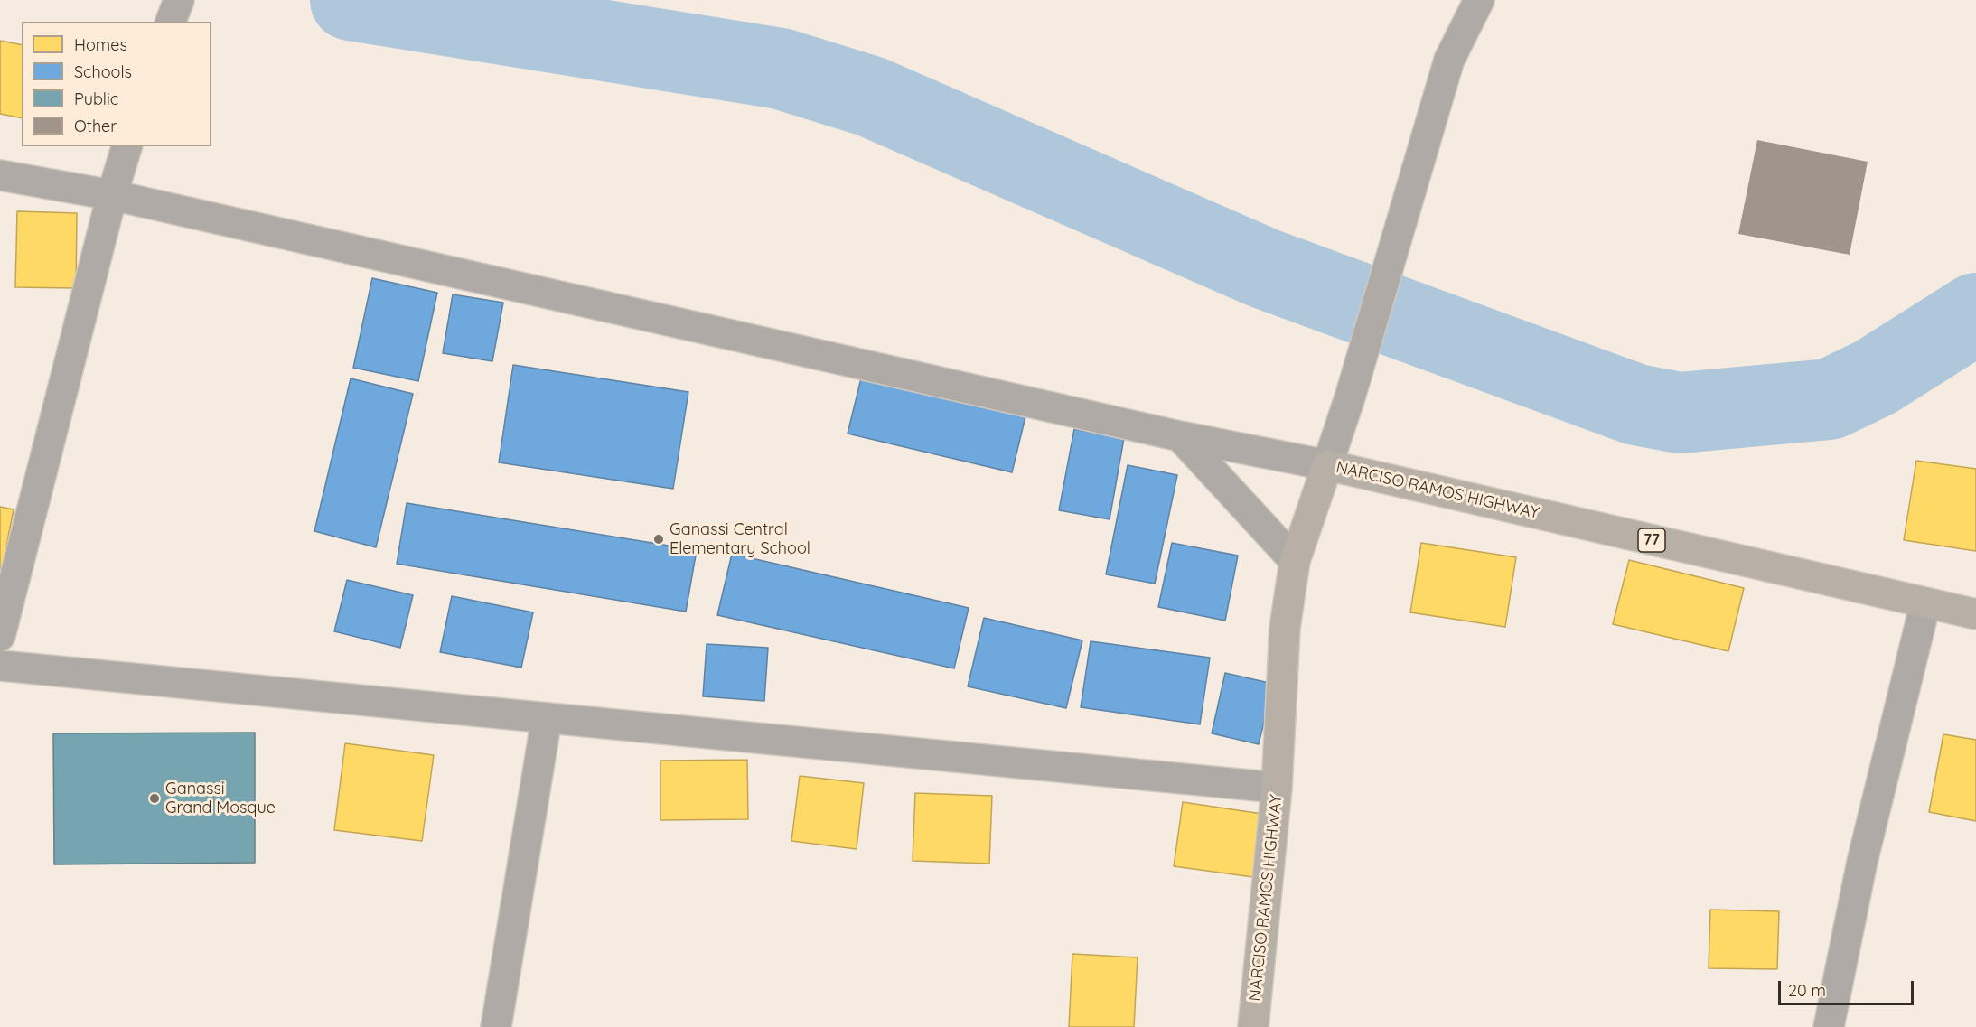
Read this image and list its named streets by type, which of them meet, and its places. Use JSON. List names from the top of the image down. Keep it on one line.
{"streets":{"highway":["NARCISO RAMOS HIGHWAY","77"]},"places":["Ganassi Central Elementary School","Ganassi Grand Mosque"],"legend":["Homes","Schools","Public","Other"],"scale_bar":"20 m"}
